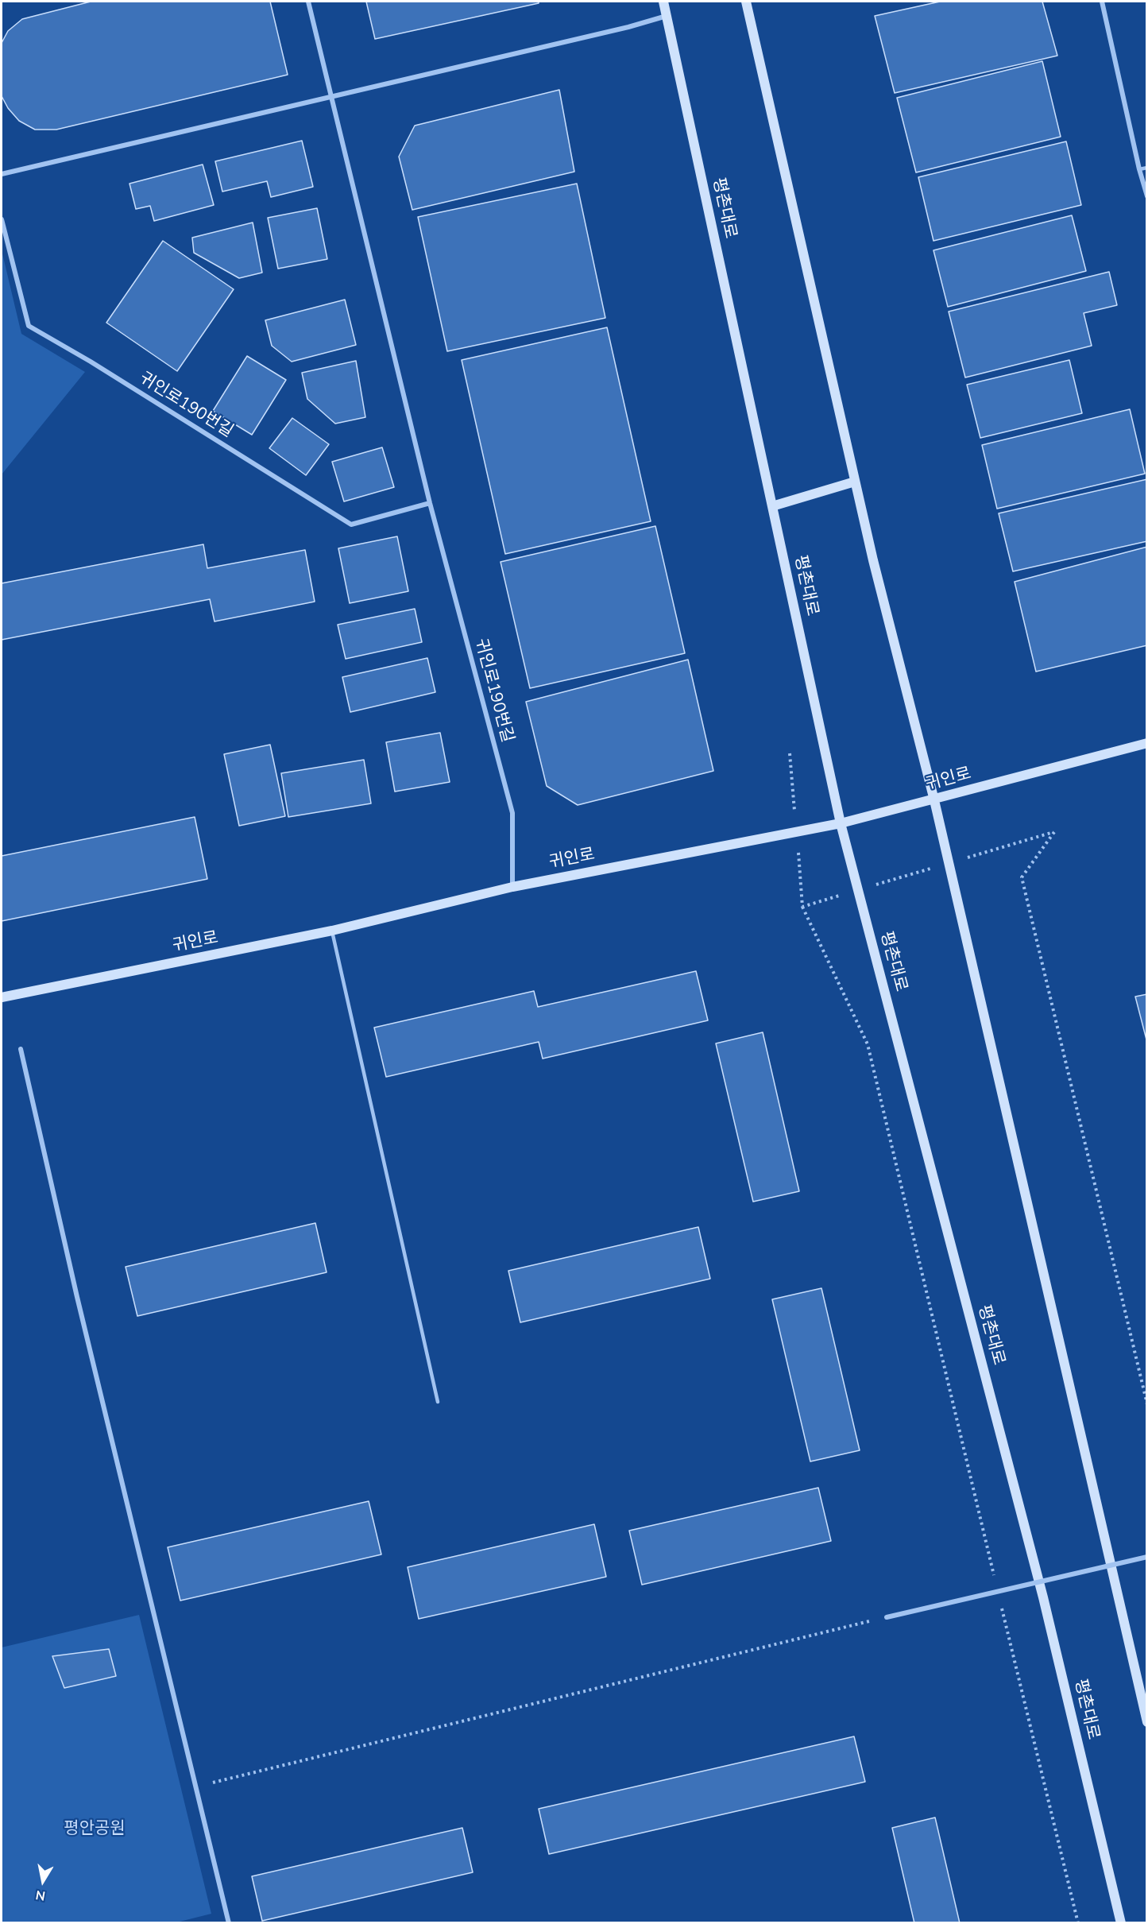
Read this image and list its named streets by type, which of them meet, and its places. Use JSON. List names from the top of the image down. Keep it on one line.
{"streets":{"street":["평촌대로","귀인로190번길","귀인로"]},"crossings":[["평촌대로","귀인로"],["귀인로190번길","귀인로"]],"parks":["평안공원"],"north":"bottom"}
